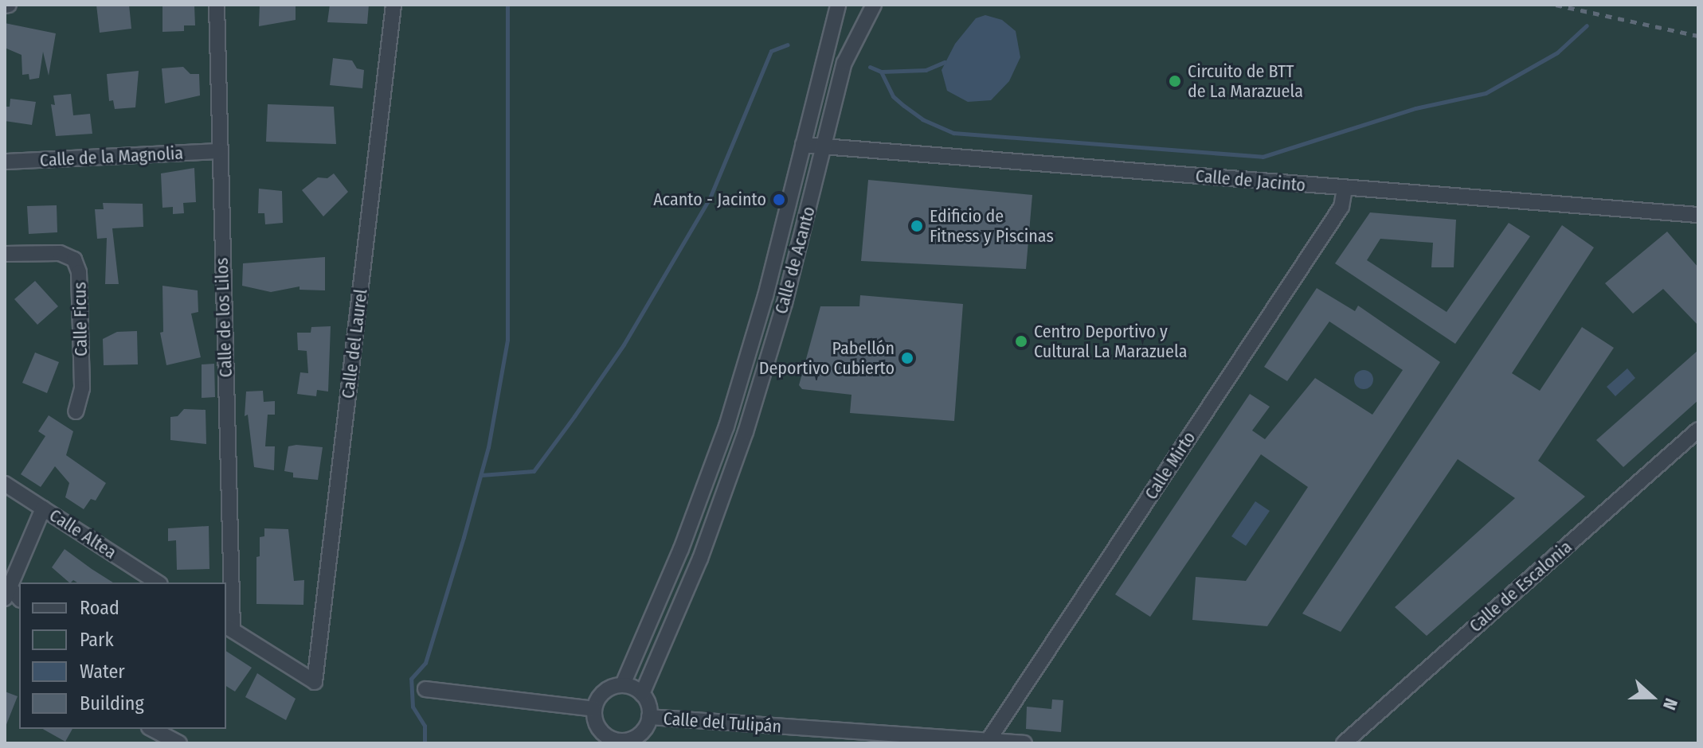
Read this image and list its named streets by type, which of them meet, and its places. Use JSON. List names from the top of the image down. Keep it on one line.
{"streets":{"street":["Calle de la Magnolia","Calle de Jacinto","Calle de Acanto","Calle de los Lilos","Calle Ficus","Calle del Laurel","Calle Mirto","Calle Altea","Calle de Escalonia","Calle del Tulipán"]},"crossings":[["Calle de la Magnolia","Calle de los Lilos"],["Calle de Jacinto","Calle de Acanto"],["Calle de Jacinto","Calle Mirto"],["Calle de Acanto","Calle del Tulipán"],["Calle de los Lilos","Calle del Laurel"],["Calle Mirto","Calle del Tulipán"]],"places":["Circuito de BTT de La Marazuela","Acanto - Jacinto","Edificio de Fitness y Piscinas","Centro Deportivo y Cultural La Marazuela","Pabellón Deportivo Cubierto"],"legend":["Road","Park","Water","Building"],"north":"right"}
